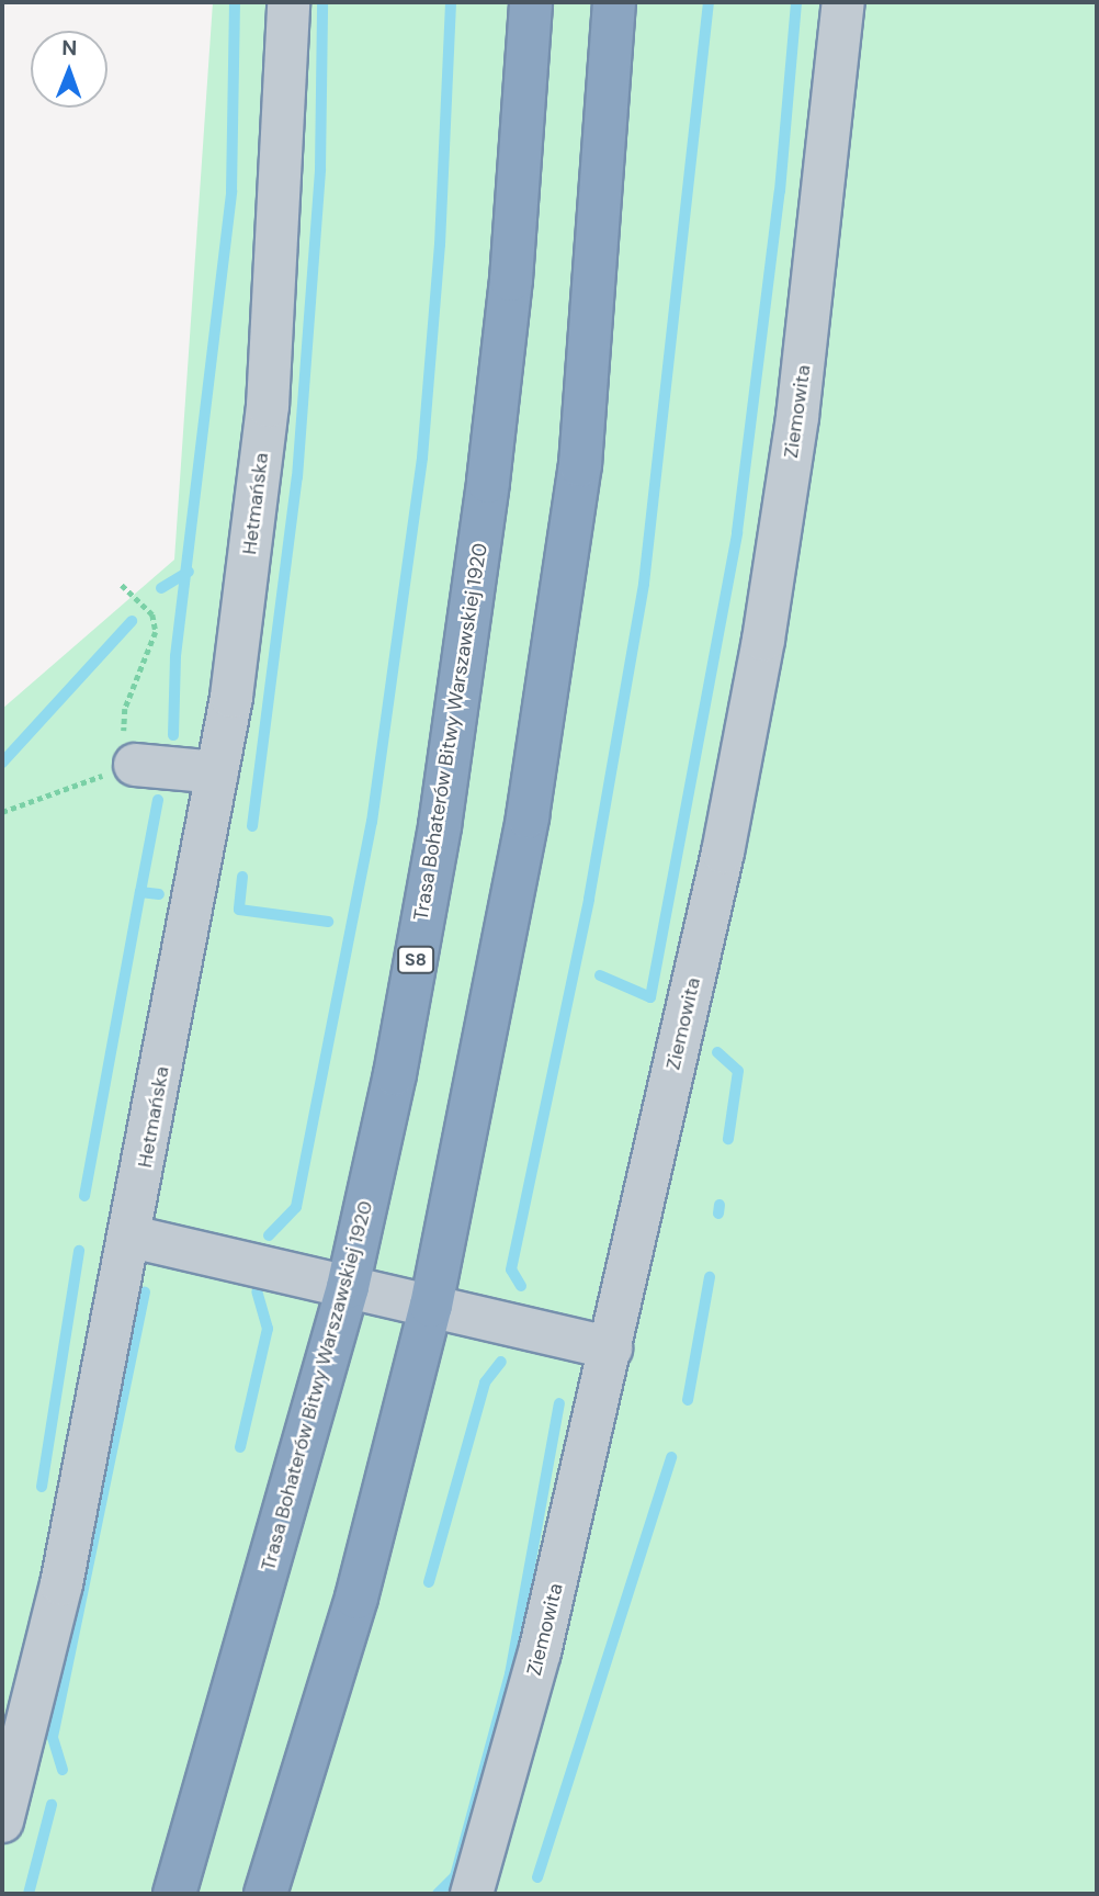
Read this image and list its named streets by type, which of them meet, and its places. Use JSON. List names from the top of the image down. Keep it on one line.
{"streets":{"highway":["Trasa Bohaterów Bitwy Warszawskiej 1920","S8"],"street":["Ziemowita","Hetmańska"]},"north":"top"}
